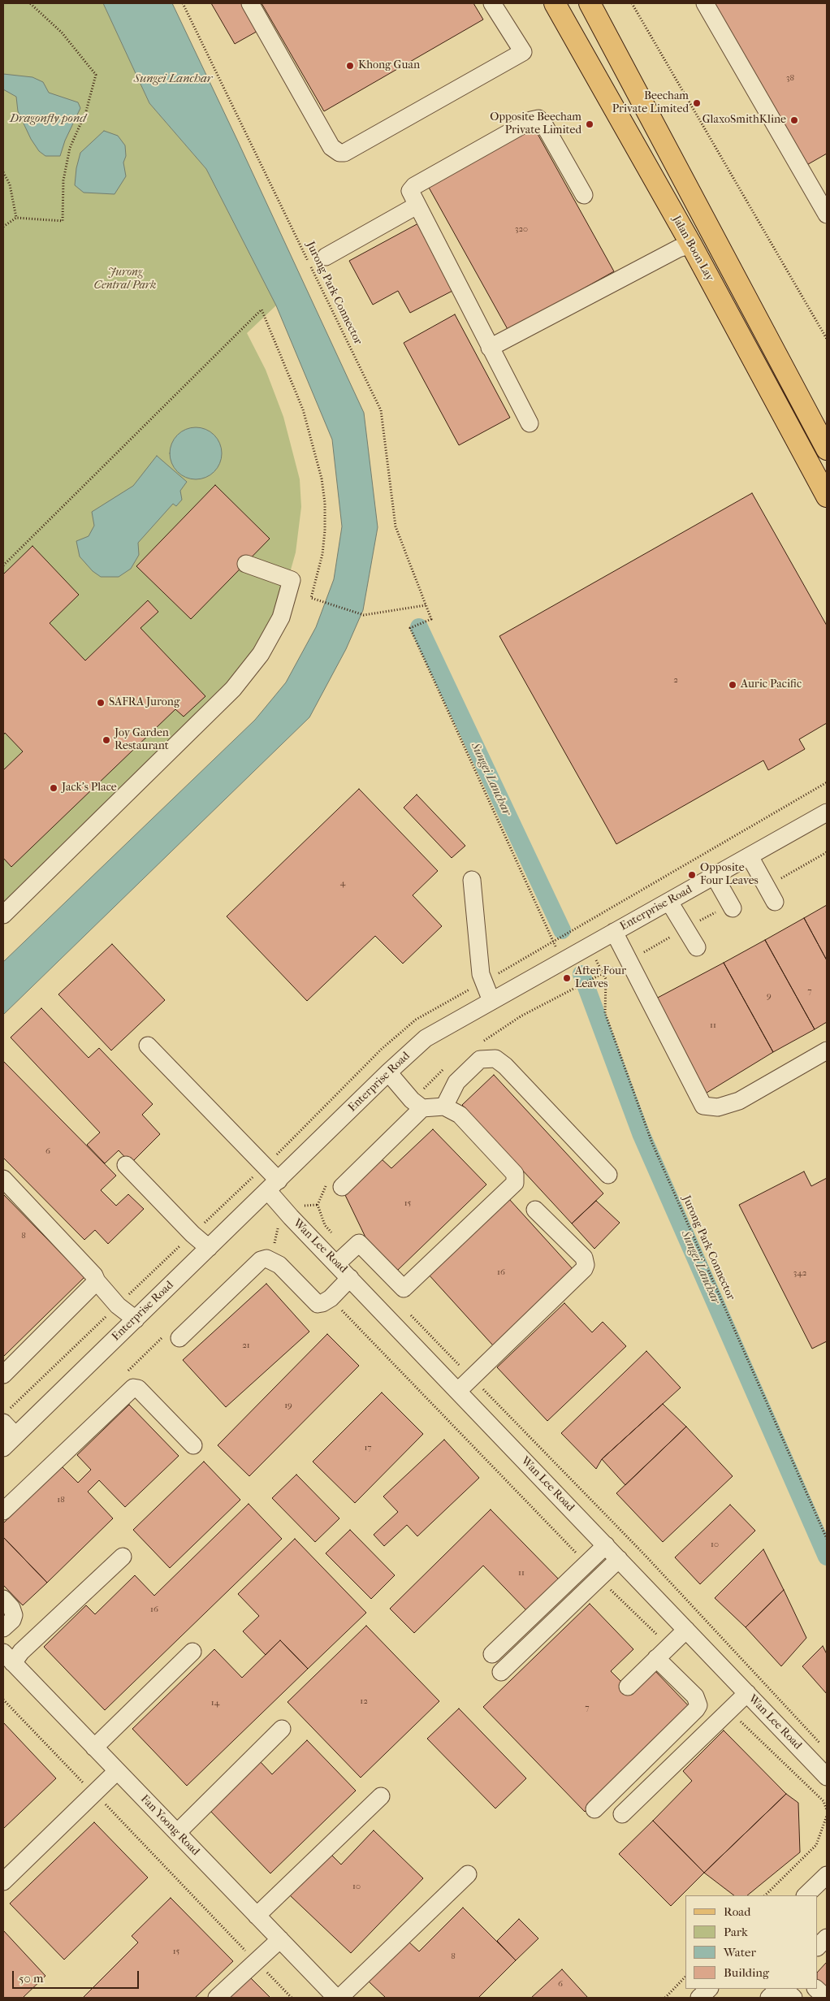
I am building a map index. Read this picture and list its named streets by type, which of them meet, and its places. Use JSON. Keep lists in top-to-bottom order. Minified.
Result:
{"streets":{"main road":["Jalan Boon Lay"],"street":["Enterprise Road","Wan Lee Road","Fan Yoong Road"],"path":["Jurong Park Connector"]},"crossings":[["Enterprise Road","Wan Lee Road"]],"water":["Sungei Lanchar","Dragonfly pond"],"parks":["Jurong Central Park"],"places":["Khong Guan","Beecham Private Limited","GlaxoSmithKline","Opposite Beecham Private Limited","Auric Pacific","SAFRA Jurong","Joy Garden Restaurant","Jack's Place","Opposite Four Leaves","After Four Leaves"],"house_numbers":["38","320","2","4","7","9","11","6","15","8","16","342","21","19","17","18","10","11","16","12","14","7","10","15","8","6"],"legend":["Road","Park","Water","Building"],"scale_bar":"50 m"}
